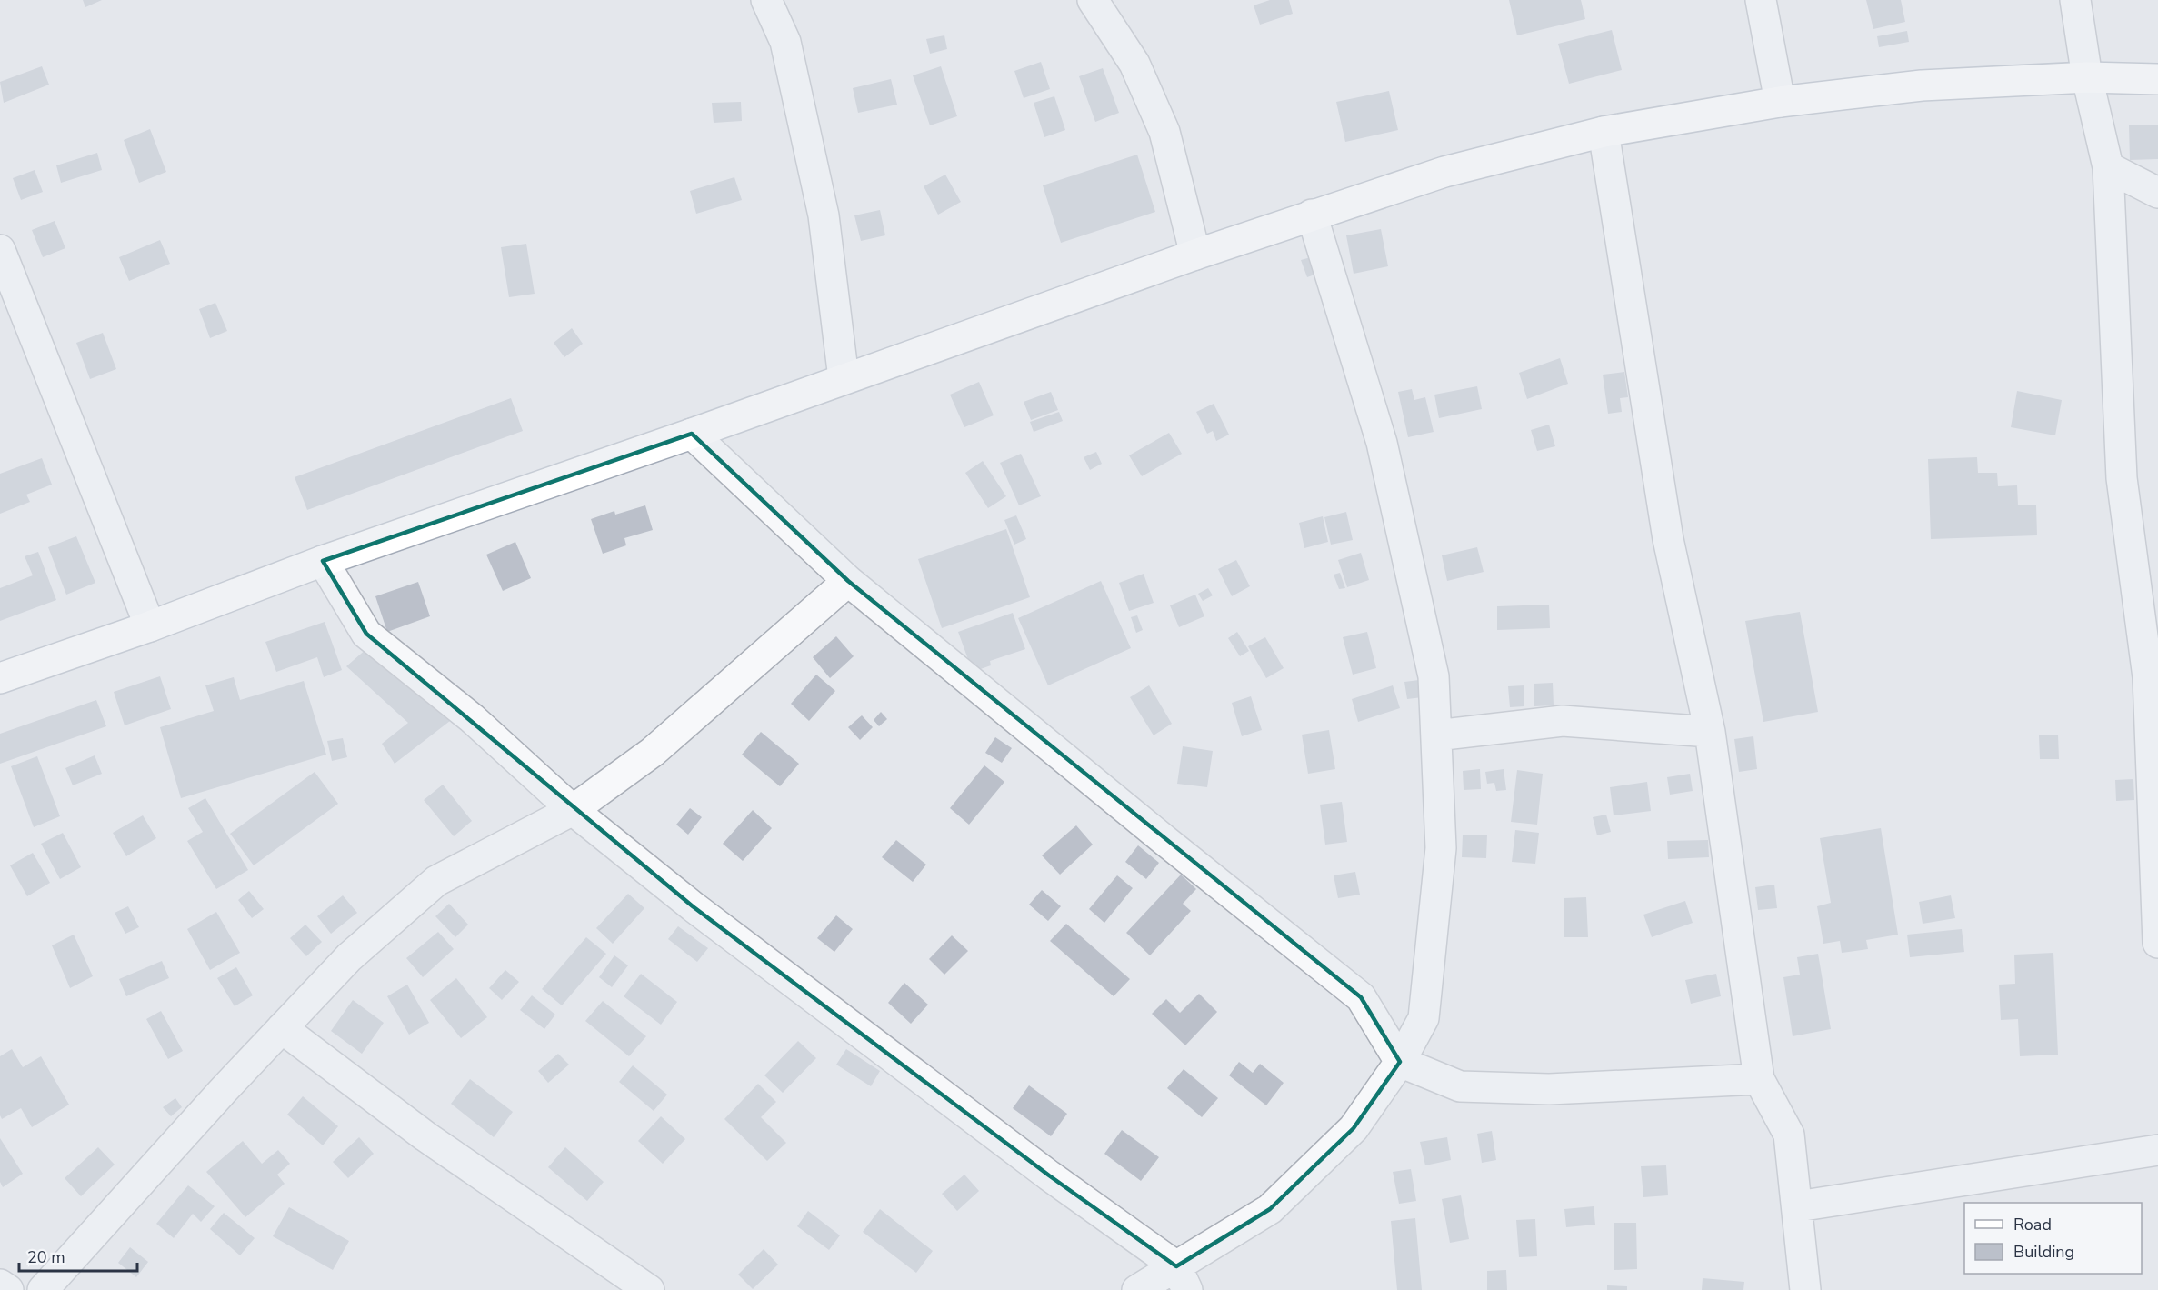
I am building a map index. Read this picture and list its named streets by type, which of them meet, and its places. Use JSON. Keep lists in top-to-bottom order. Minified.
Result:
{"legend":["Road","Building"],"scale_bar":"20 m"}
